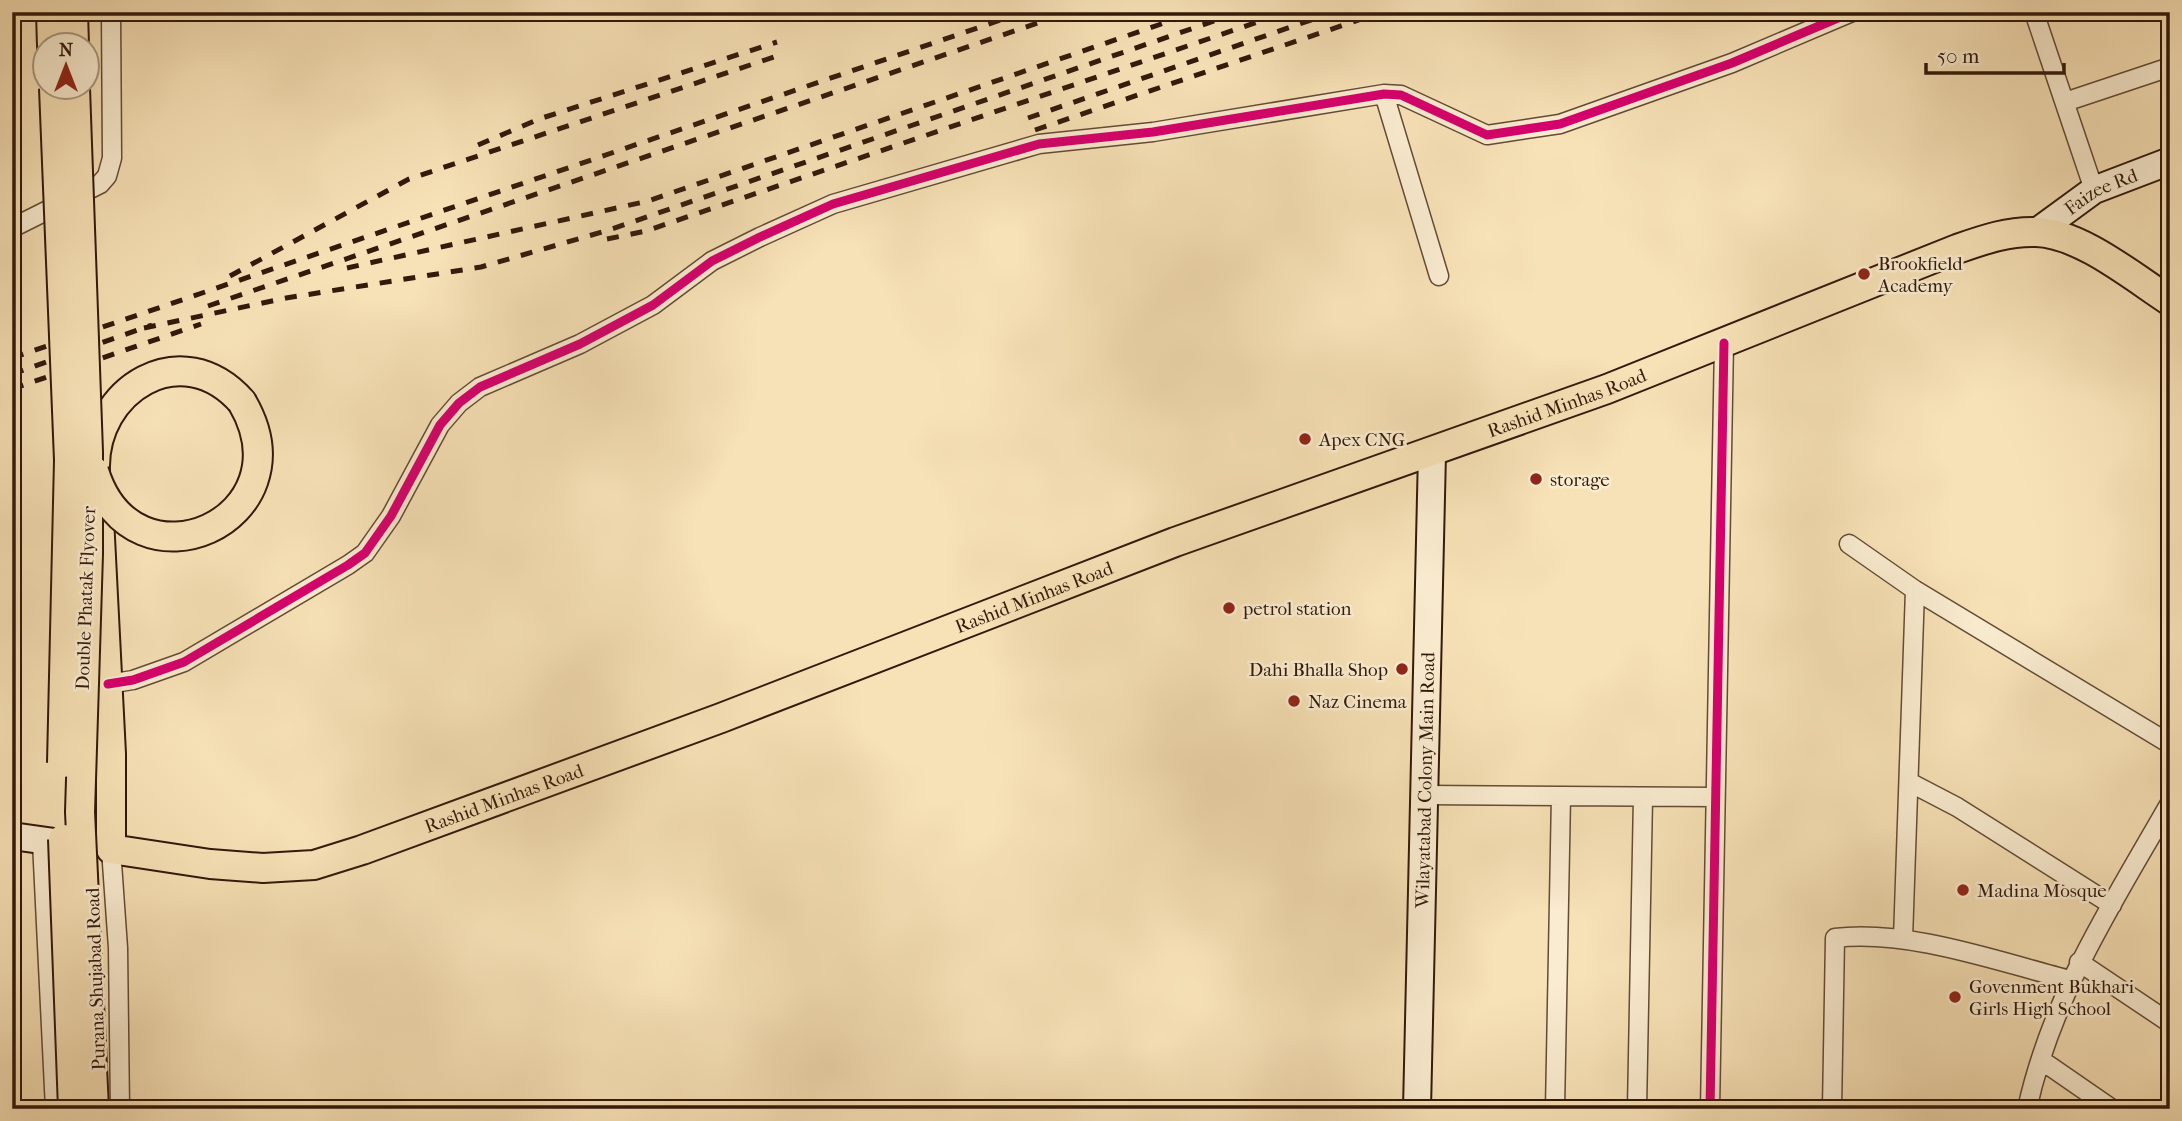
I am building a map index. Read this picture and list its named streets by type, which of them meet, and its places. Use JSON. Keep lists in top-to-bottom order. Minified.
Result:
{"streets":{"main road":["Rashid Minhas Road","Double Phatak Flyover"],"street":["Faizee Rd","Wilayatabad Colony Main Road","Purana Shujabad Road"]},"crossings":[["Faizee Rd","Rashid Minhas Road"],["Rashid Minhas Road","Wilayatabad Colony Main Road"],["Rashid Minhas Road","Purana Shujabad Road"]],"places":["Brookfield Academy","Apex CNG","storage","petrol station","Dahi Bhalla Shop","Naz Cinema","Madina Mosque","Govenment Bukhari Girls High School"],"scale_bar":"50 m","north":"top"}
